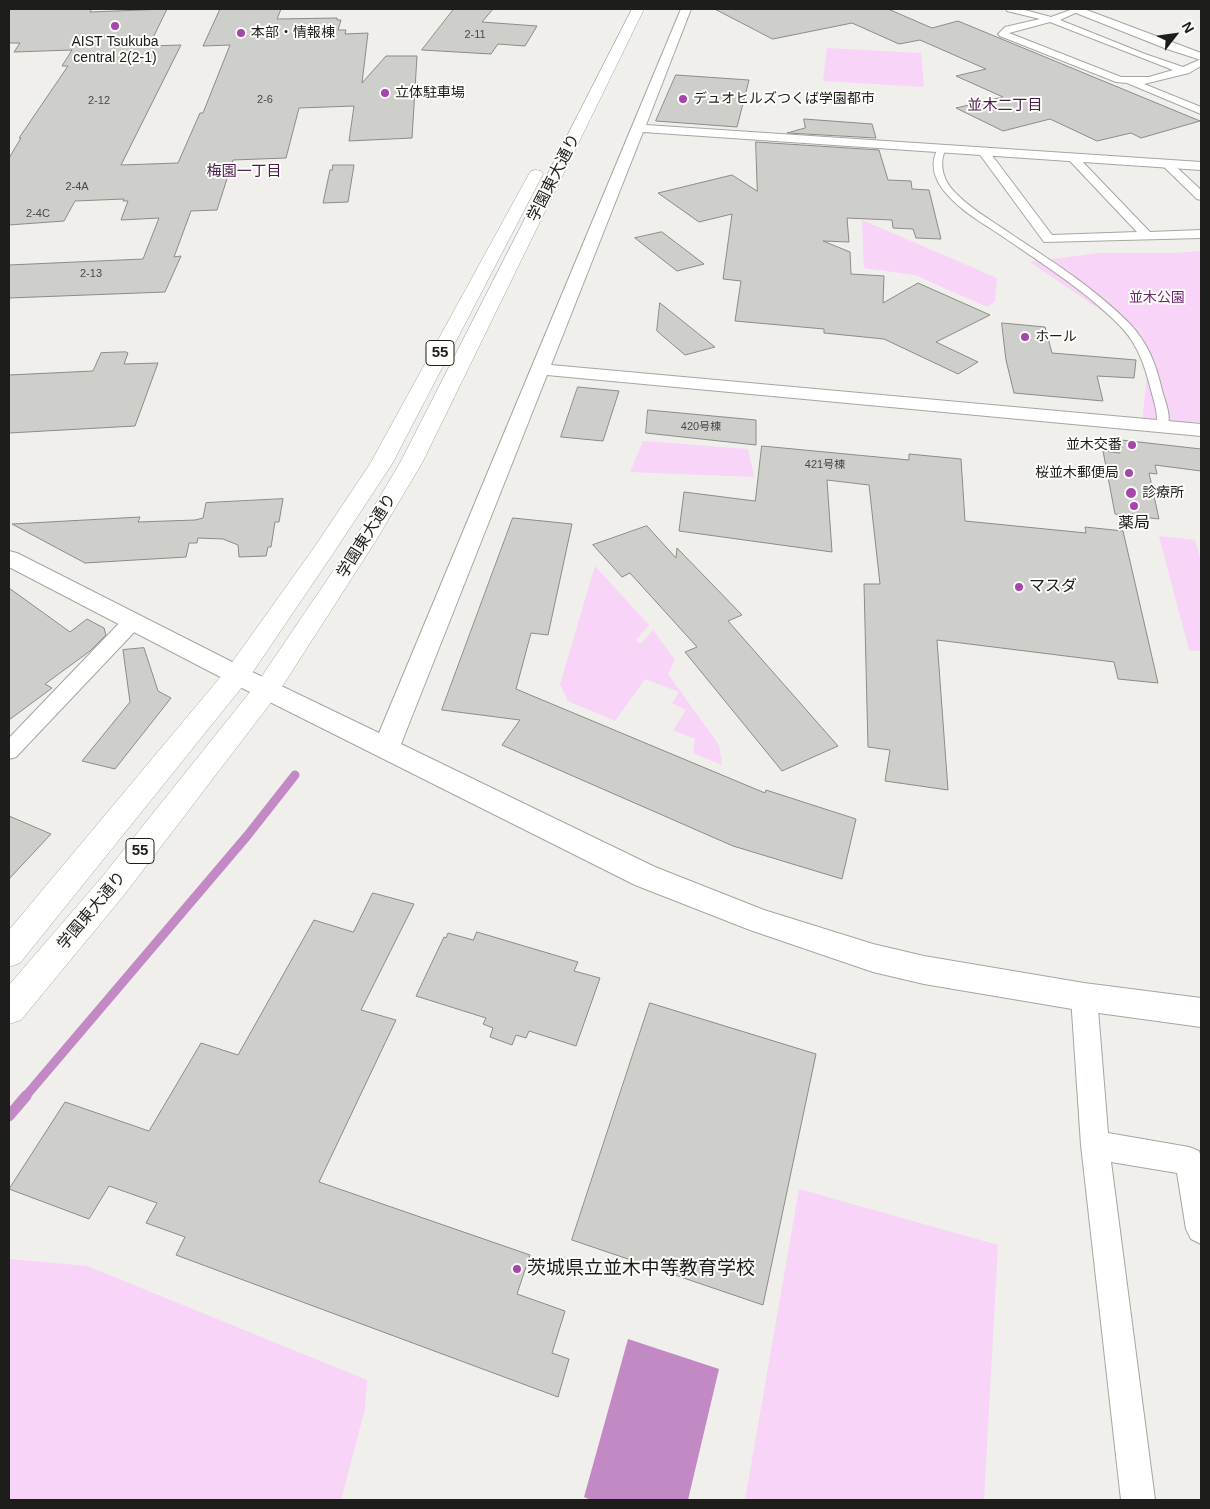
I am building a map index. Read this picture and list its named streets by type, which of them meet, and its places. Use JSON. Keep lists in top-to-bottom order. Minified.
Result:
{"streets":{"main road":["学園東大通り","55"]},"districts":["並木二丁目","梅園一丁目"],"parks":["並木公園"],"places":["AIST Tsukuba central 2(2-1)","本部・情報棟","立体駐車場","デュオヒルズつくば学園都市","ホール","並木交番","桜並木郵便局","診療所","薬局","マスダ","茨城県立並木中等教育学校"],"house_numbers":["2-11","2-6","2-12","2-4A","2-4C","2-13","420号棟","421号棟"],"north":"top right"}
